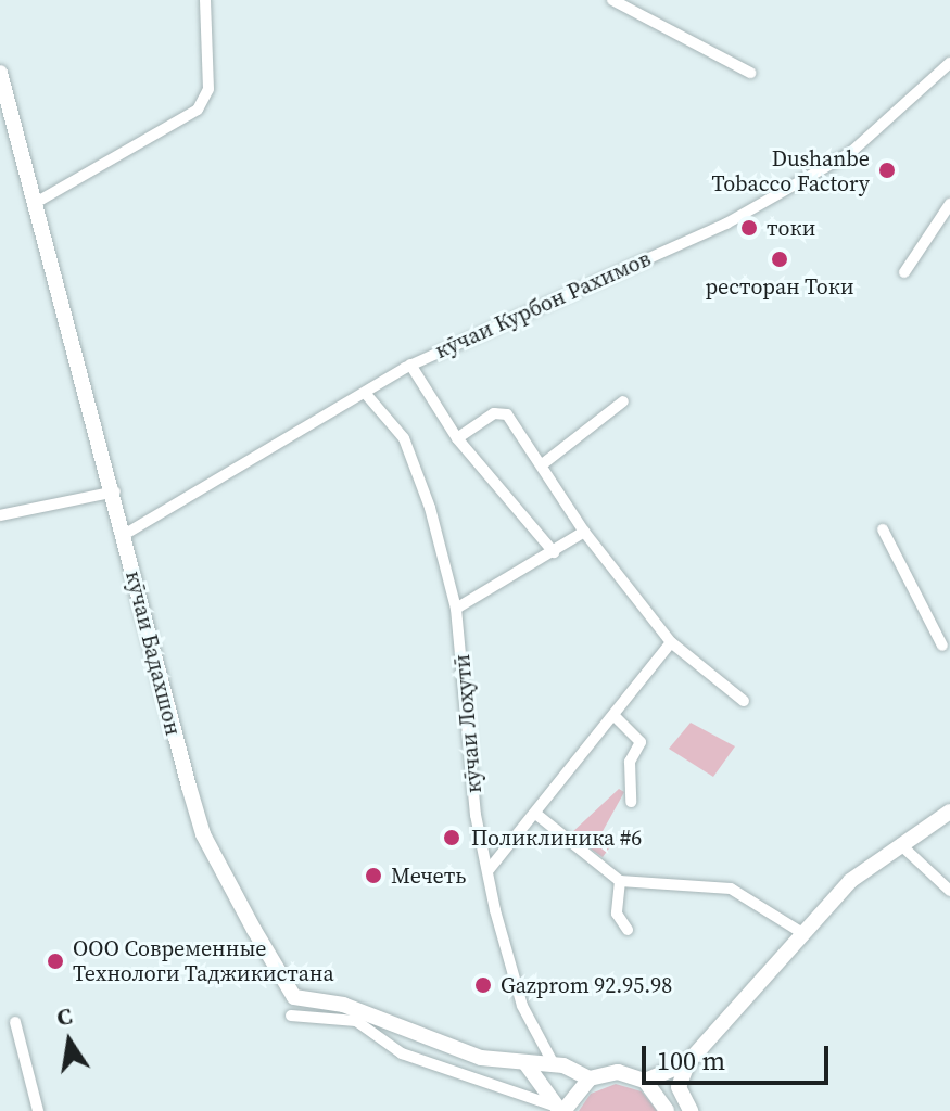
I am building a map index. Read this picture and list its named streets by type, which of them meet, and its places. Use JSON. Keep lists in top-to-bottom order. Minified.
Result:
{"streets":{"main road":["кӯчаи Бадахшон"],"street":["кӯчаи Курбон Рахимов","кӯчаи Лоҳутӣ"]},"crossings":[["кӯчаи Курбон Рахимов","кӯчаи Бадахшон"],["кӯчаи Курбон Рахимов","кӯчаи Лоҳутӣ"],["кӯчаи Бадахшон","кӯчаи Лоҳутӣ"]],"places":["Dushanbe Tobacco Factory","токи","ресторан Токи","Поликлиника #6","Мечеть","ООО Современные Технологи Таджикистана","Gazprom 92.95.98"],"scale_bar":"100 m","north":"top"}
